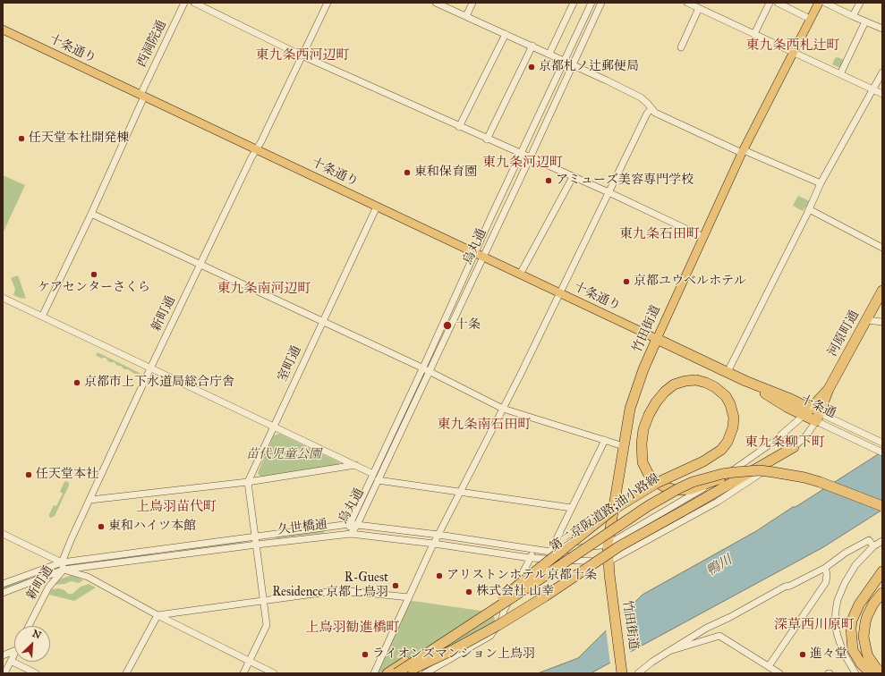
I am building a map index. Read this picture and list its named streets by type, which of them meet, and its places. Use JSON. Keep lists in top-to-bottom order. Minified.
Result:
{"streets":{"highway":["竹田街道","河原町通","十条通","第二京阪道路;油小路線"],"main road":["十条通り"],"street":["西洞院通","烏丸通","新町通","室町通","久世橋通"]},"crossings":[["西洞院通","十条通り"],["十条通り","烏丸通"],["十条通り","新町通"],["十条通り","竹田街道"],["十条通り","室町通"],["十条通り","十条通"],["烏丸通","久世橋通"],["新町通","久世橋通"],["竹田街道","十条通"],["竹田街道","久世橋通"],["河原町通","十条通"]],"districts":["東九条西札辻町","東九条西河辺町","東九条河辺町","東九条石田町","東九条南河辺町","東九条南石田町","東九条柳下町","上鳥羽苗代町","深草西川原町","上鳥羽勧進橋町"],"water":["鴨川"],"parks":["苗代児童公園"],"places":["京都札ノ辻郵便局","任天堂本社開発棟","東和保育園","アミューズ美容専門学校","ケアセンターさくら","京都ユウベルホテル","十条","京都市上下水道局総合庁舎","任天堂本社","東和ハイツ本館","アリストンホテル京都十条","R-Guest Residence 京都上鳥羽","株式会社 山幸","ライオンズマンション上鳥羽","進々堂"],"north":"top right"}
